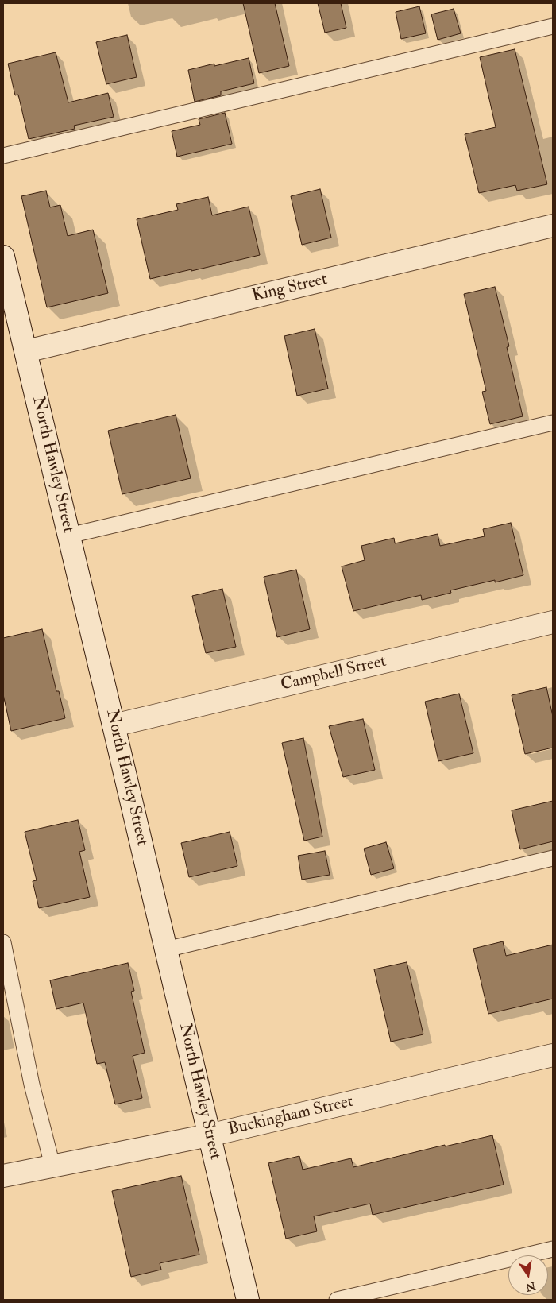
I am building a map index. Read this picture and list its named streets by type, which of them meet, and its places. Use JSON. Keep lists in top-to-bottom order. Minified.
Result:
{"streets":{"street":["King Street","North Hawley Street","Campbell Street","Buckingham Street"]},"crossings":[["King Street","North Hawley Street"],["North Hawley Street","Campbell Street"],["North Hawley Street","Buckingham Street"]],"north":"bottom"}
